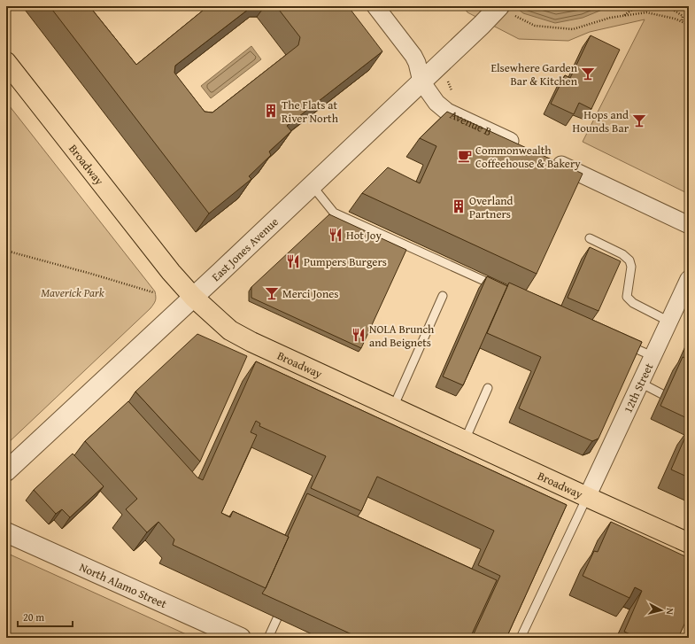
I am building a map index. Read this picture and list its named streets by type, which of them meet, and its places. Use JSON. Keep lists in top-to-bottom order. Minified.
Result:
{"streets":{"main road":["Broadway"],"street":["Avenue B","East Jones Avenue","12th Street","North Alamo Street"]},"crossings":[["Avenue B","East Jones Avenue"],["Broadway","East Jones Avenue"],["Broadway","12th Street"]],"parks":["Maverick Park"],"places":{"bar":["Elsewhere Garden Bar & Kitchen","Hops and Hounds Bar","Merci Jones"],"building":["The Flats at River North","Overland Partners"],"cafe":["Commonwealth Coffeehouse & Bakery"],"restaurant":["Hot Joy","Pumpers Burgers","NOLA Brunch and Beignets"]},"scale_bar":"20 m","north":"right"}
